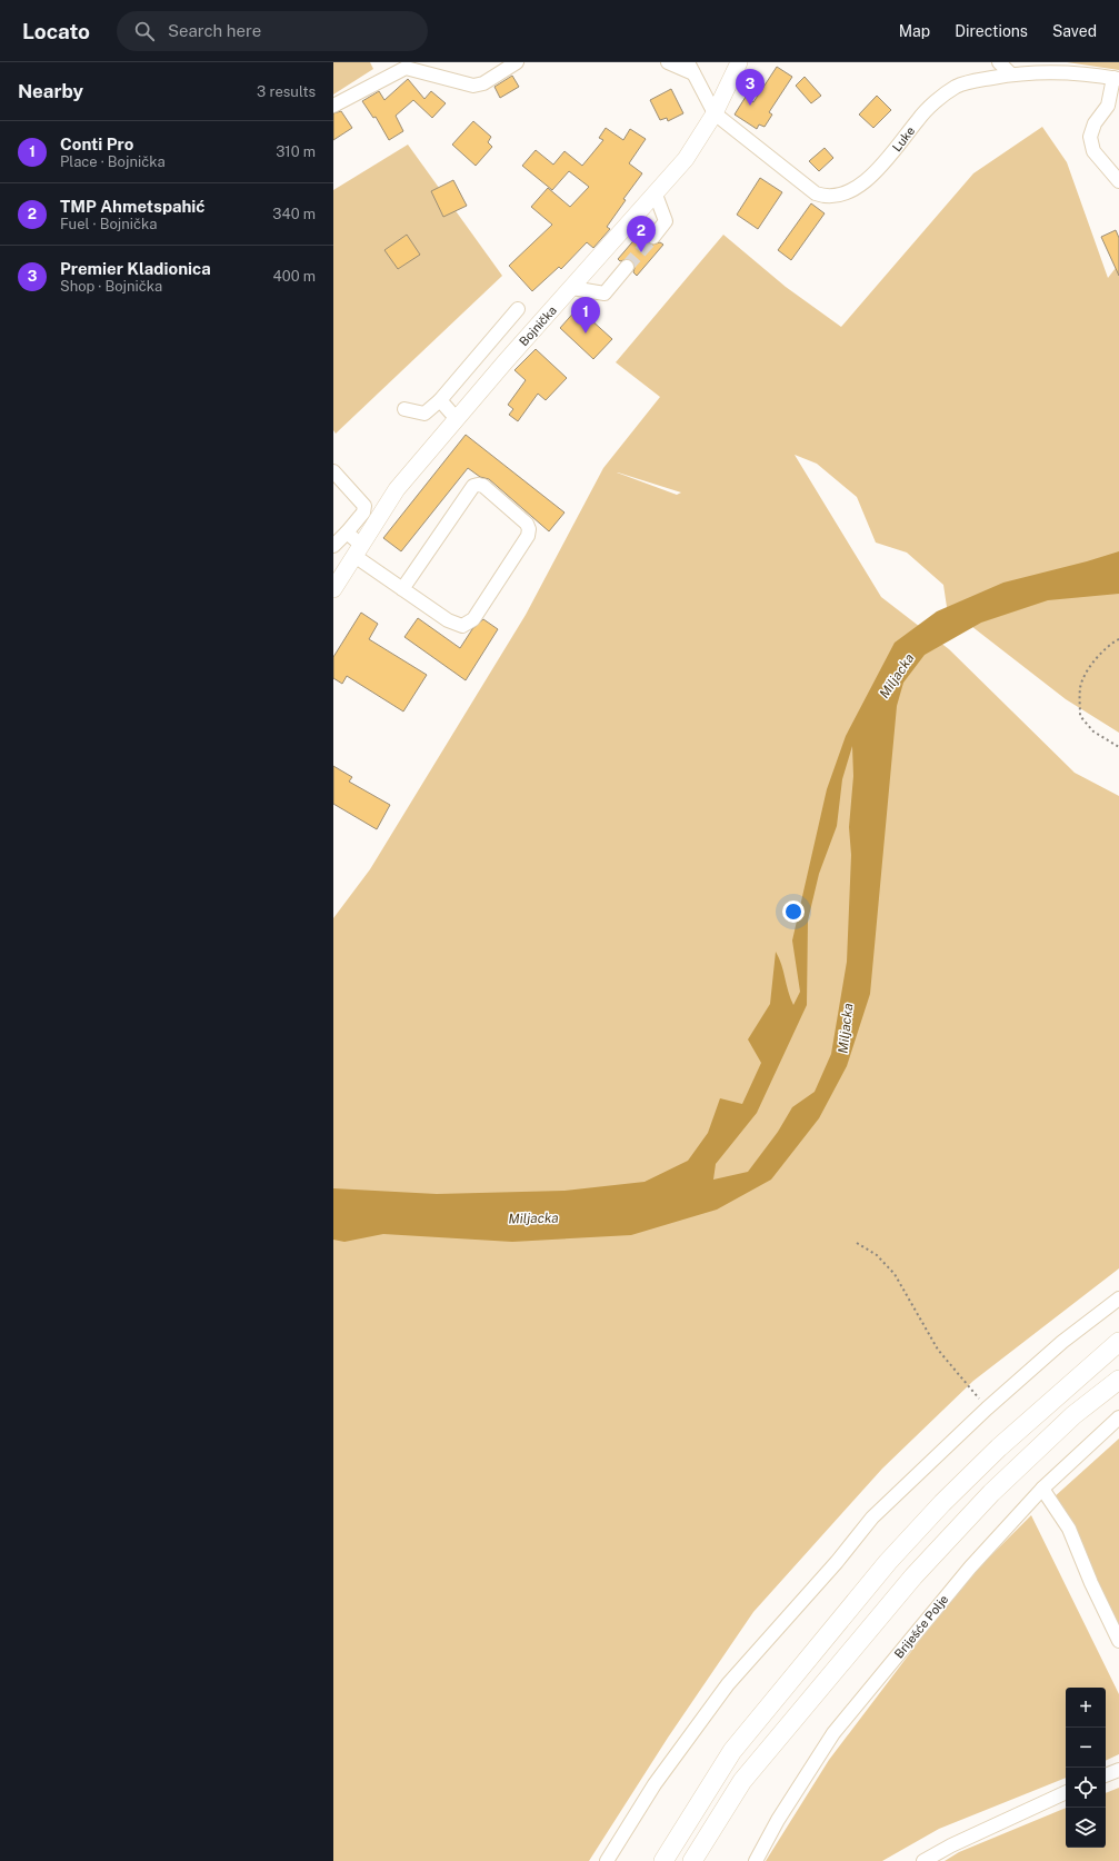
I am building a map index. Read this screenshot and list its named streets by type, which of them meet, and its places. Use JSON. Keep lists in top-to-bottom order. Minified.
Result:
{"streets":{"main road":["Bojnička"],"street":["Luke","Briješće Polje"]},"crossings":[["Luke","Bojnička"]],"water":["Miljacka"],"page":{"header":"Locato","search":"Search here","nav":["Map","Directions","Saved"],"heading":["Nearby","3 results"],"pins":["3","2","1"],"list":[{"mark":"1","name":"Conti Pro","note":"Place · Bojnička","value":"310 m"},{"mark":"2","name":"TMP Ahmetspahić","note":"Fuel · Bojnička","value":"340 m"},{"mark":"3","name":"Premier Kladionica","note":"Shop · Bojnička","value":"400 m"}],"map_buttons":["+","−"]}}
